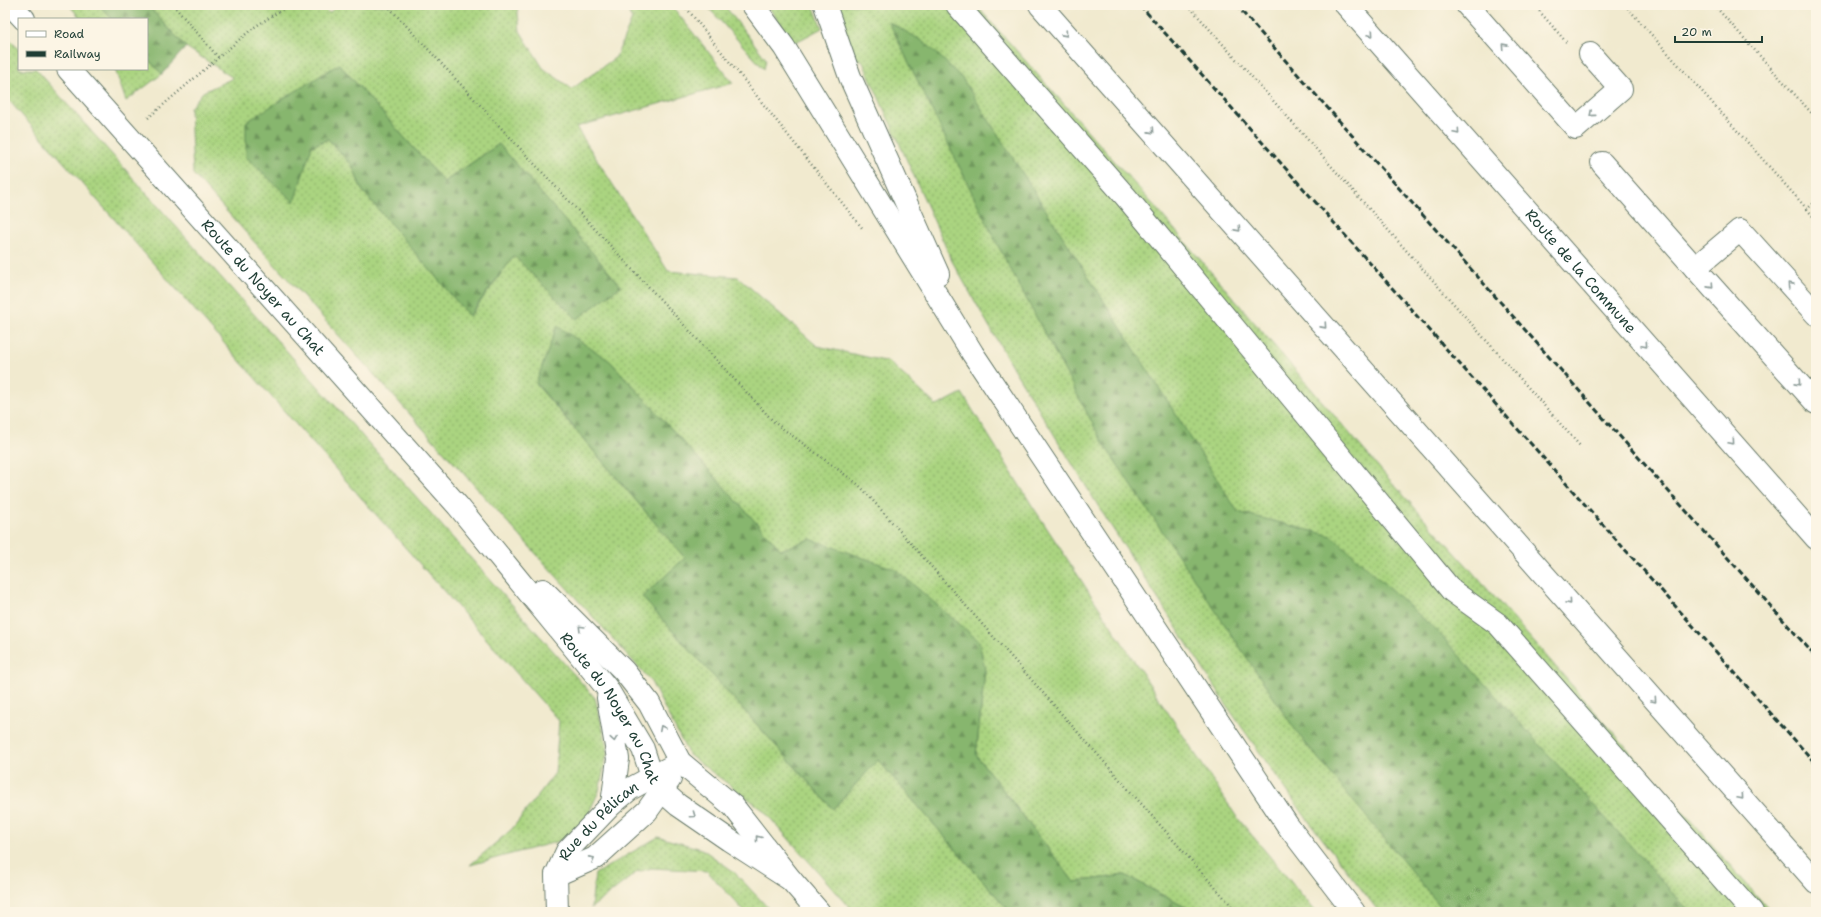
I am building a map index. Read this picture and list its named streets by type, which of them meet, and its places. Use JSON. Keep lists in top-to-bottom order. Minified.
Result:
{"streets":{"street":["Route de la Commune","Route du Noyer au Chat","Rue du Pélican"]},"crossings":[["Route du Noyer au Chat","Rue du Pélican"]],"legend":["Road","Railway"],"scale_bar":"20 m"}
